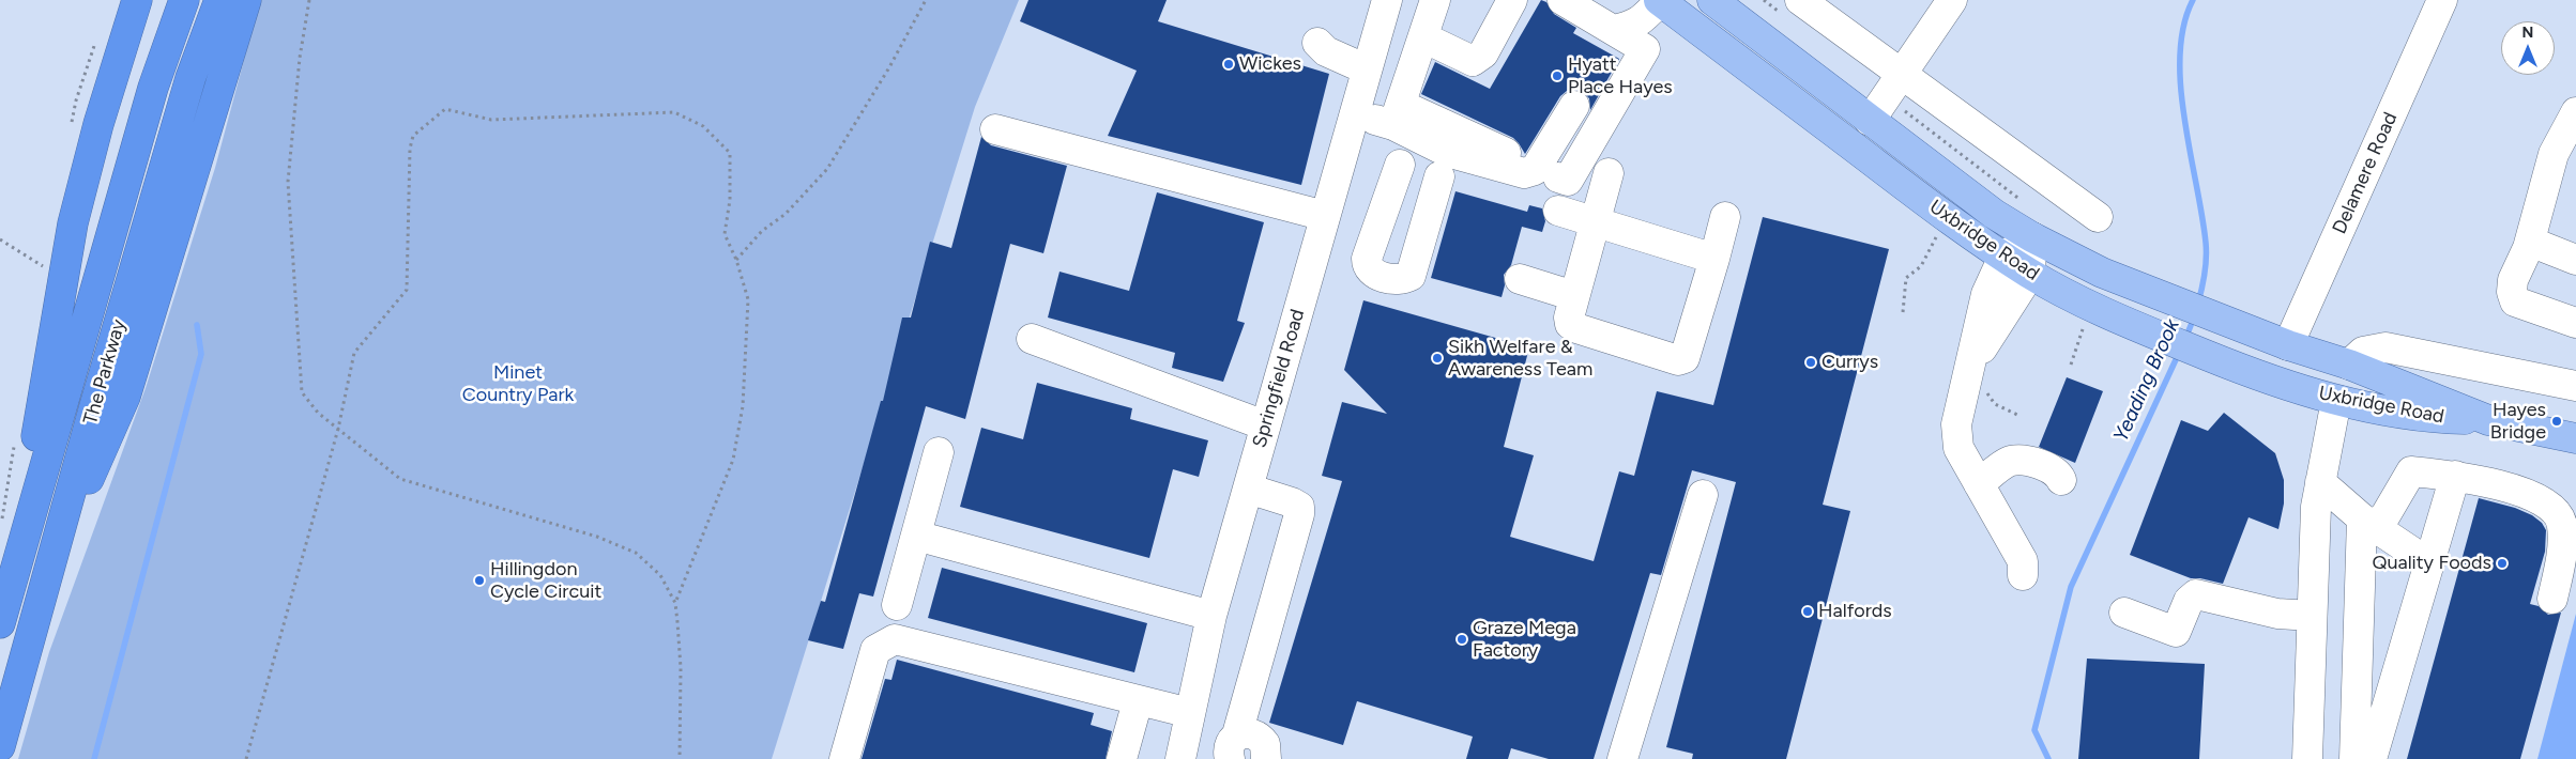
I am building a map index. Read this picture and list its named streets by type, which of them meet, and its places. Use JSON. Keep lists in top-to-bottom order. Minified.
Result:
{"streets":{"highway":["The Parkway"],"main road":["Uxbridge Road"],"street":["Delamere Road","Springfield Road"]},"crossings":[["Delamere Road","Uxbridge Road"]],"water":["Yeading Brook"],"parks":["Minet Country Park"],"places":["Wickes","Hyatt Place Hayes","Sikh Welfare & Awareness Team","Currys","Hayes Bridge","Quality Foods","Hillingdon Cycle Circuit","Halfords","Graze Mega Factory"],"north":"top"}
